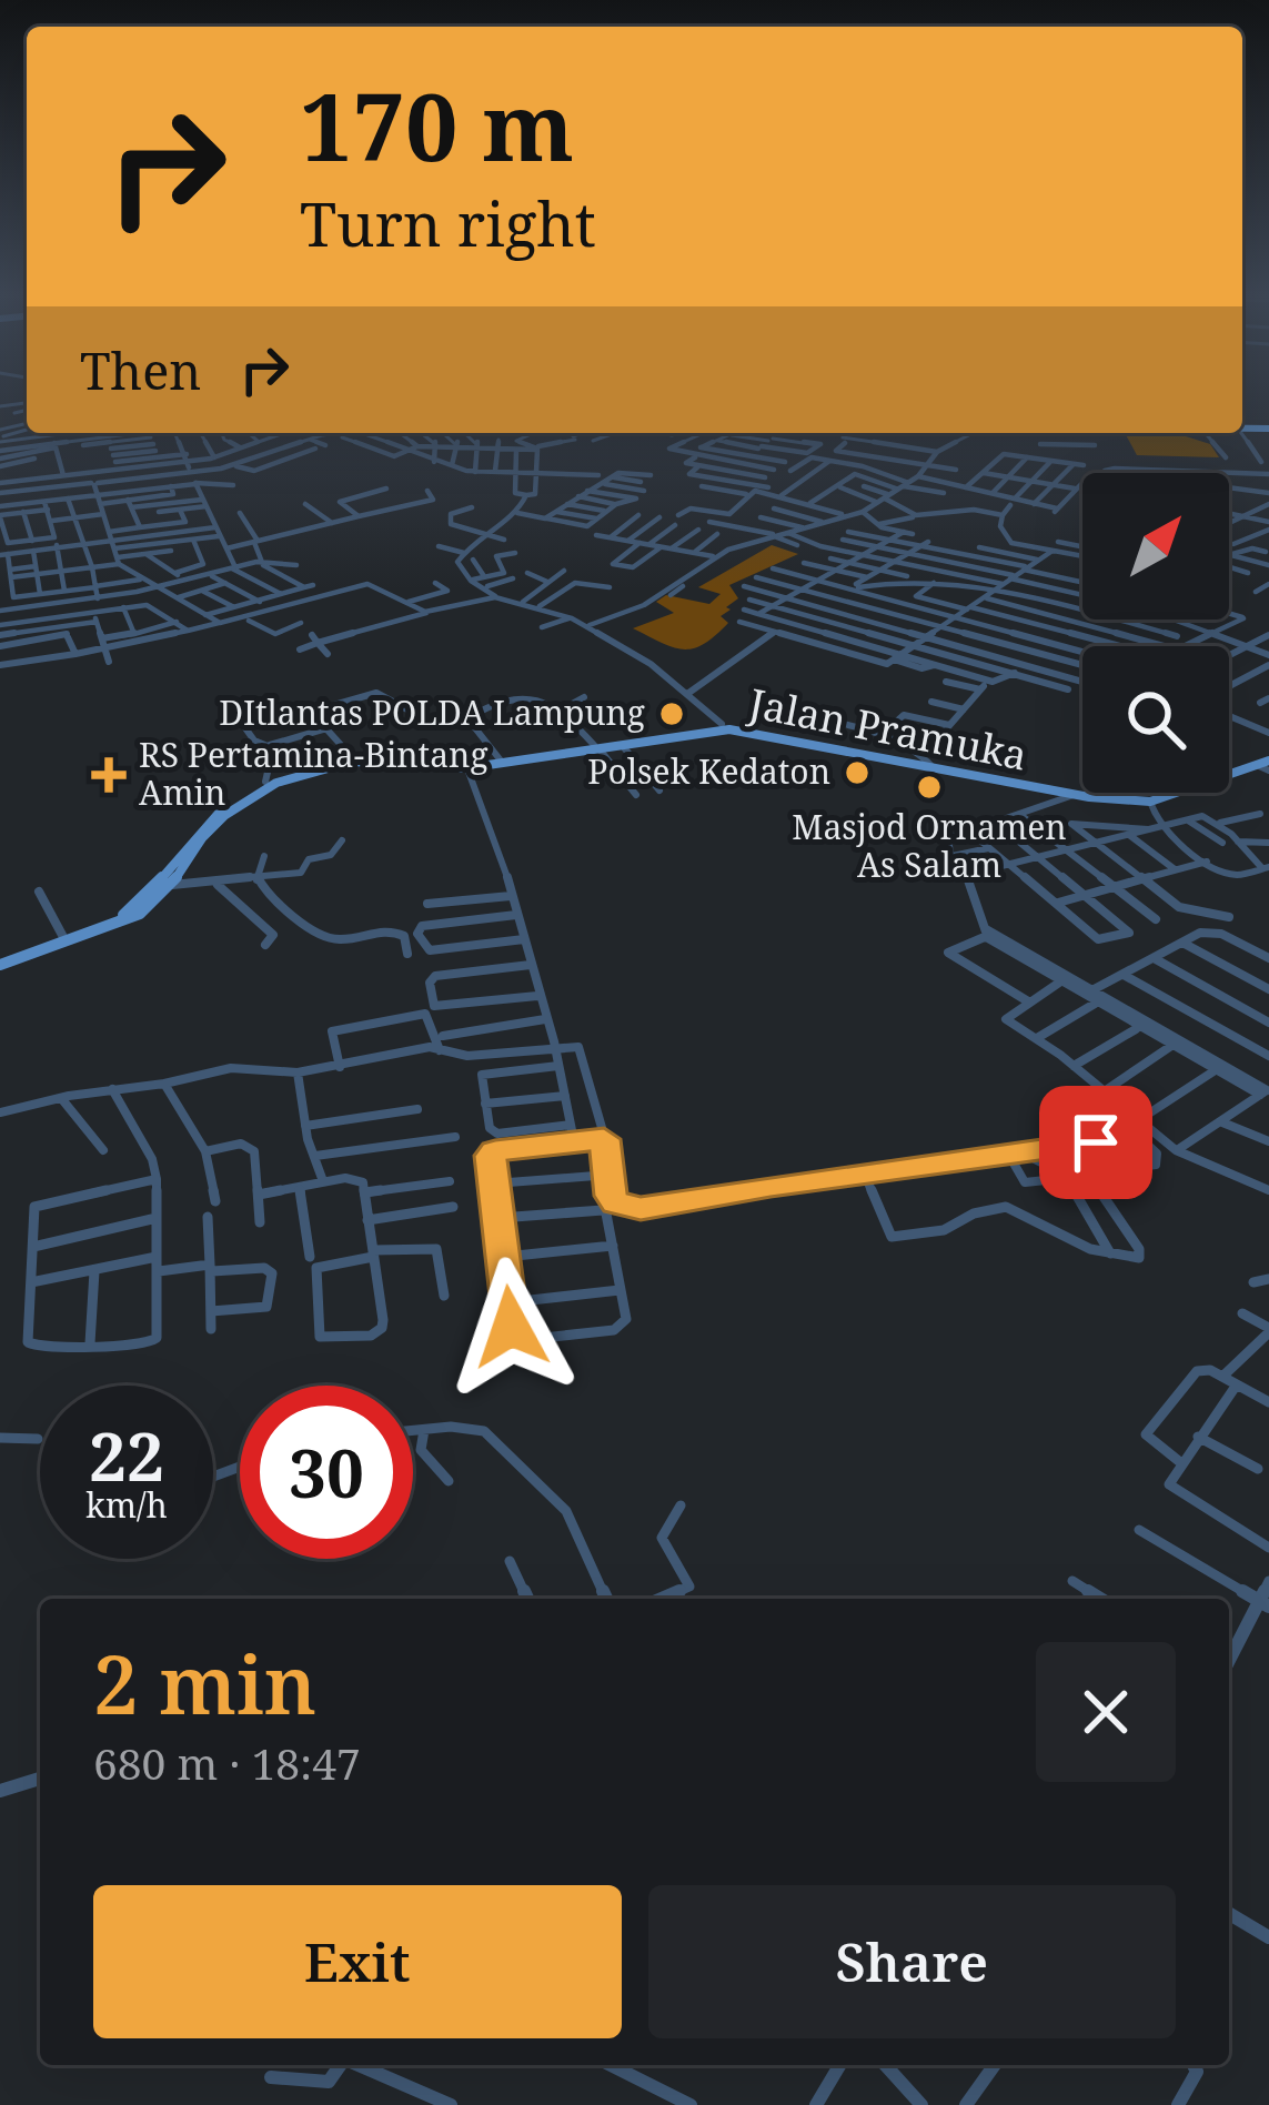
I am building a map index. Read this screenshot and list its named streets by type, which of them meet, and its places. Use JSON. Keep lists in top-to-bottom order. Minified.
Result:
{"streets":{"main road":["Jalan Pramuka"]},"places":{"other":["DItlantas POLDA Lampung","Polsek Kedaton","Masjod Ornamen As Salam"],"health":["RS Pertamina-Bintang Amin"]},"north":"top right","page":{"turn":["170 m","Turn right"],"then":"Then","speed":"22 km/h","limit":"30","heading":["2 min","680 m · 18:47"],"buttons":["Exit","Share"]}}
